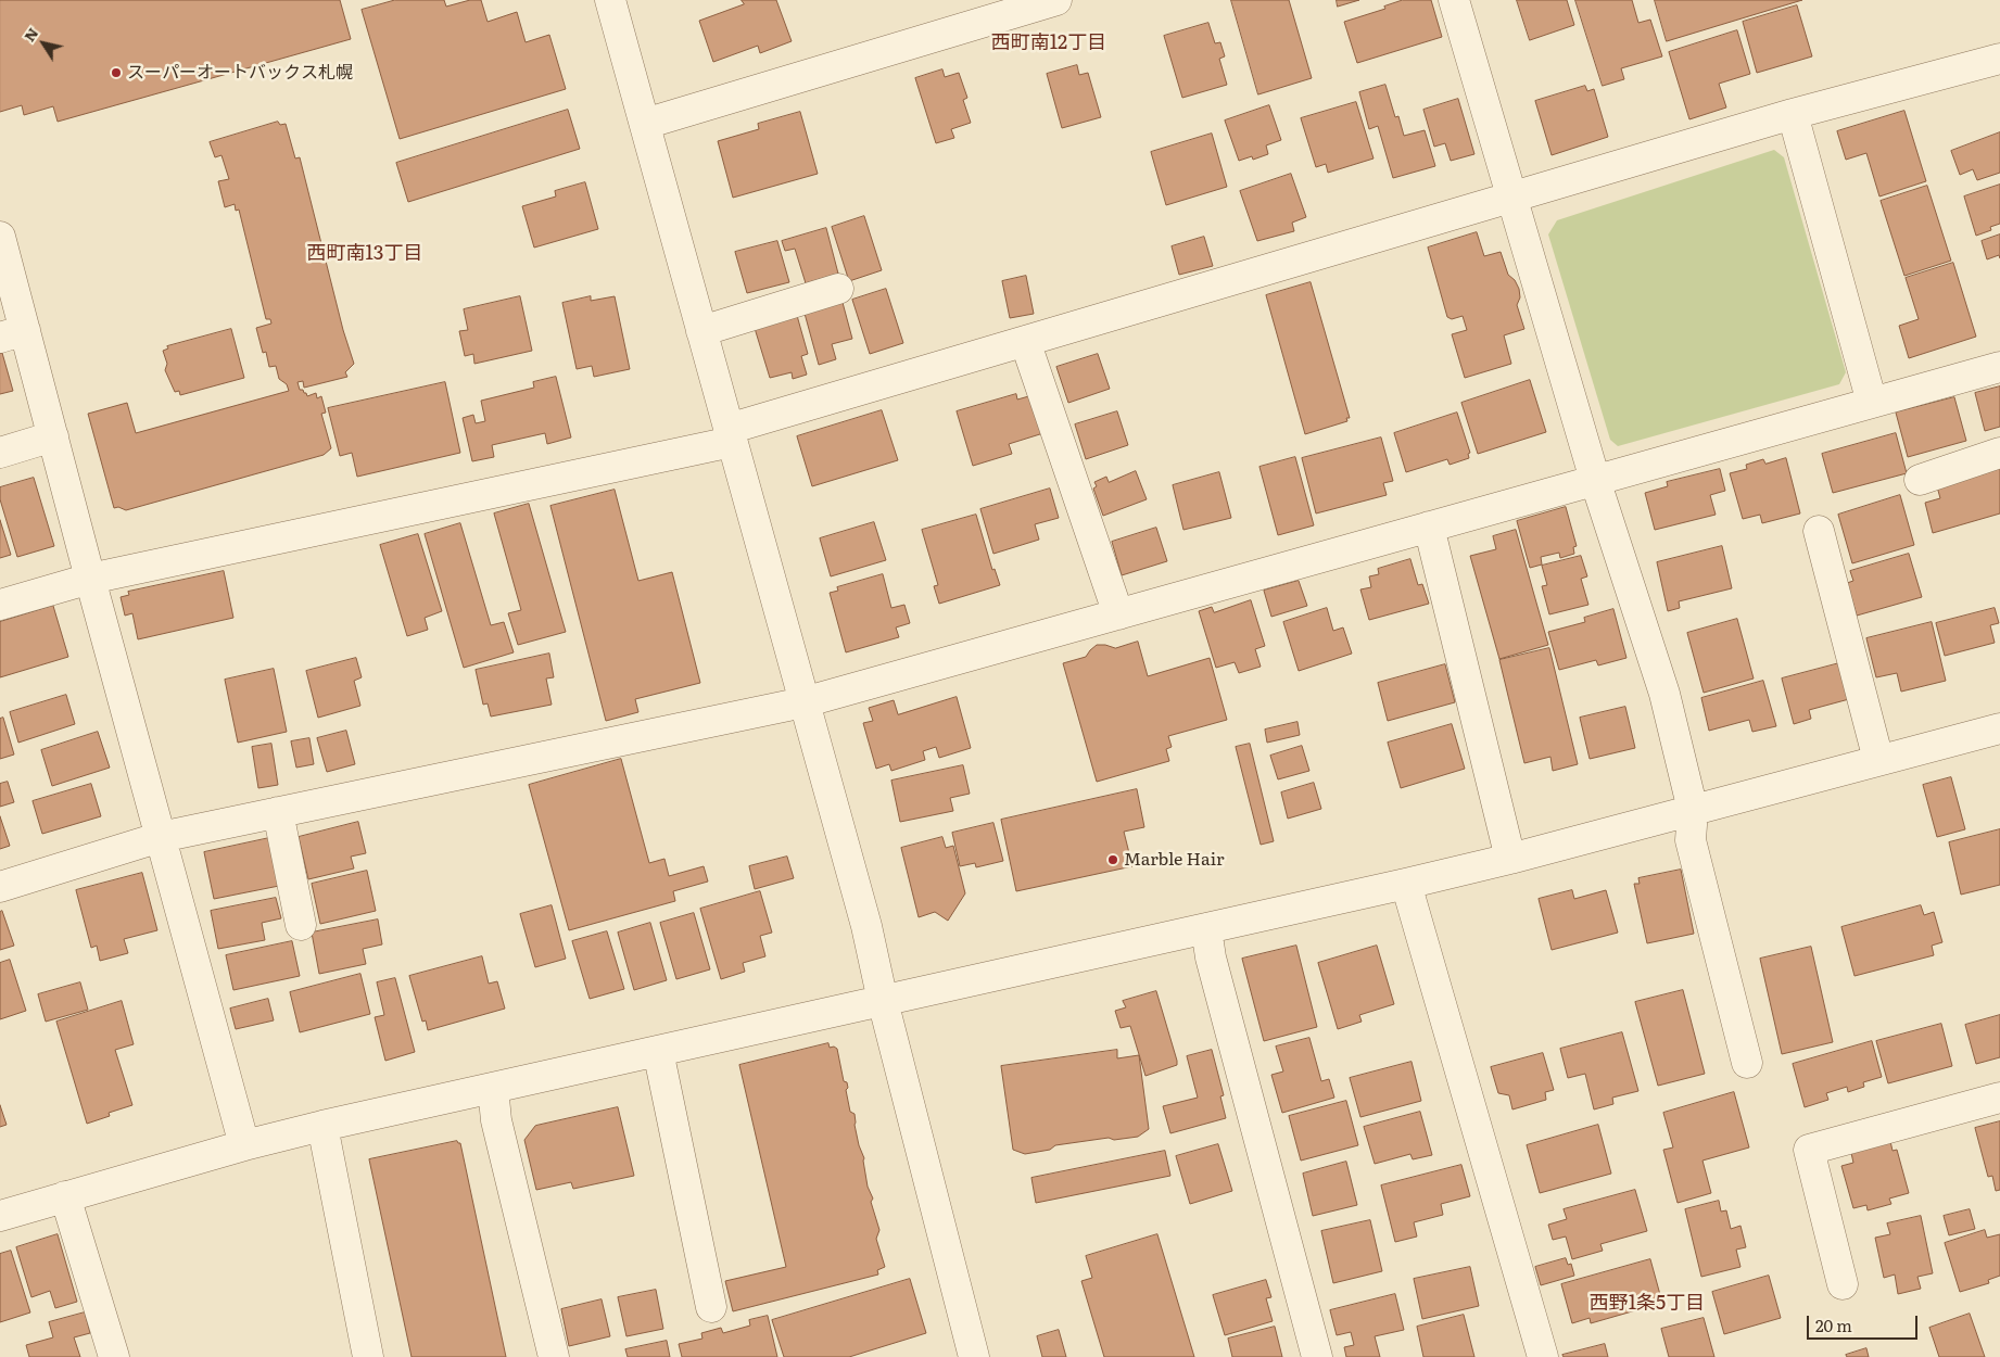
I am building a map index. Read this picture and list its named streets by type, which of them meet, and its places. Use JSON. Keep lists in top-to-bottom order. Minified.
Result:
{"districts":["西町南12丁目","西町南13丁目","西野1条5丁目"],"places":["スーパーオートバックス札幌","Marble Hair"],"scale_bar":"20 m","north":"top left"}
